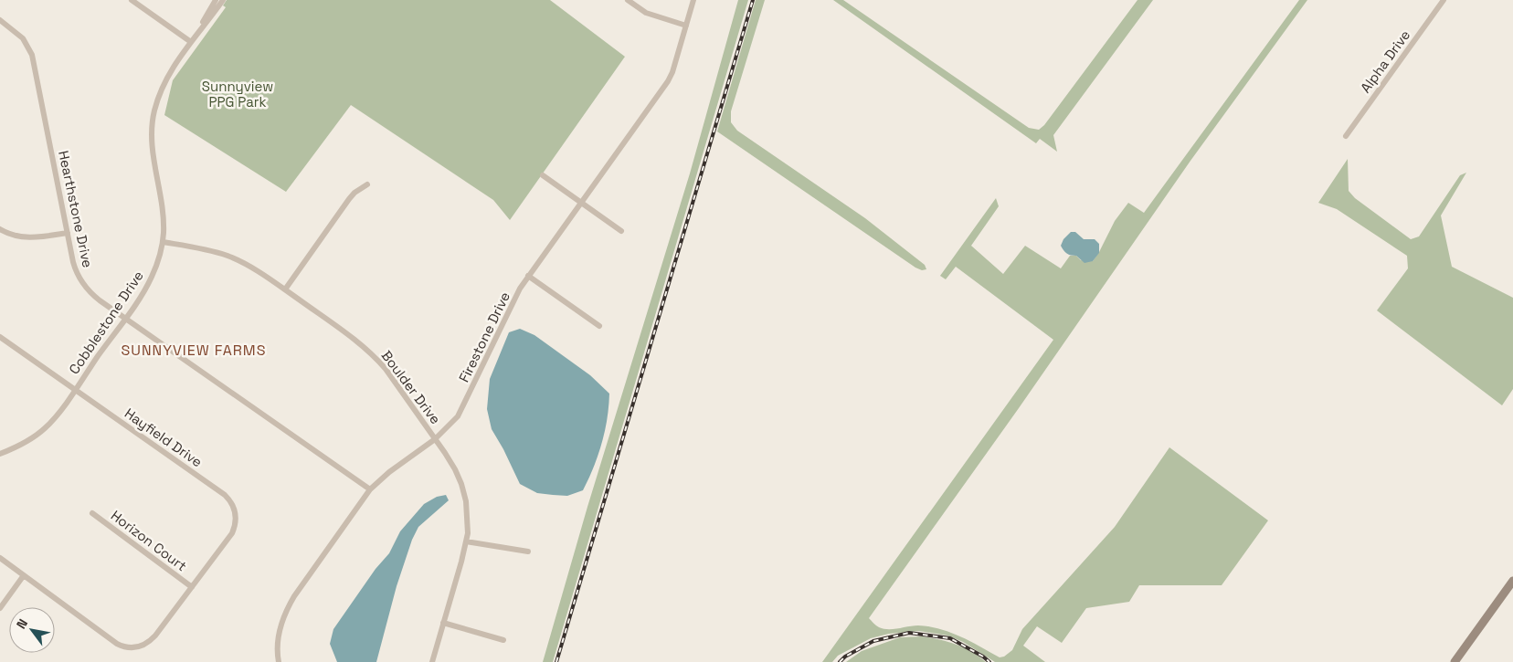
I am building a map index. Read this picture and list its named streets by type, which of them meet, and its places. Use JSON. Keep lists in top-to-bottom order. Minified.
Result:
{"streets":{"street":["Alpha Drive","Hearthstone Drive","Cobblestone Drive","Firestone Drive","Boulder Drive","Hayfield Drive","Horizon Court"]},"crossings":[["Hearthstone Drive","Cobblestone Drive"],["Hearthstone Drive","Firestone Drive"],["Cobblestone Drive","Boulder Drive"],["Cobblestone Drive","Hayfield Drive"],["Firestone Drive","Boulder Drive"],["Hayfield Drive","Horizon Court"]],"districts":["SUNNYVIEW FARMS"],"parks":["Sunnyview PPG Park"],"north":"top left"}
